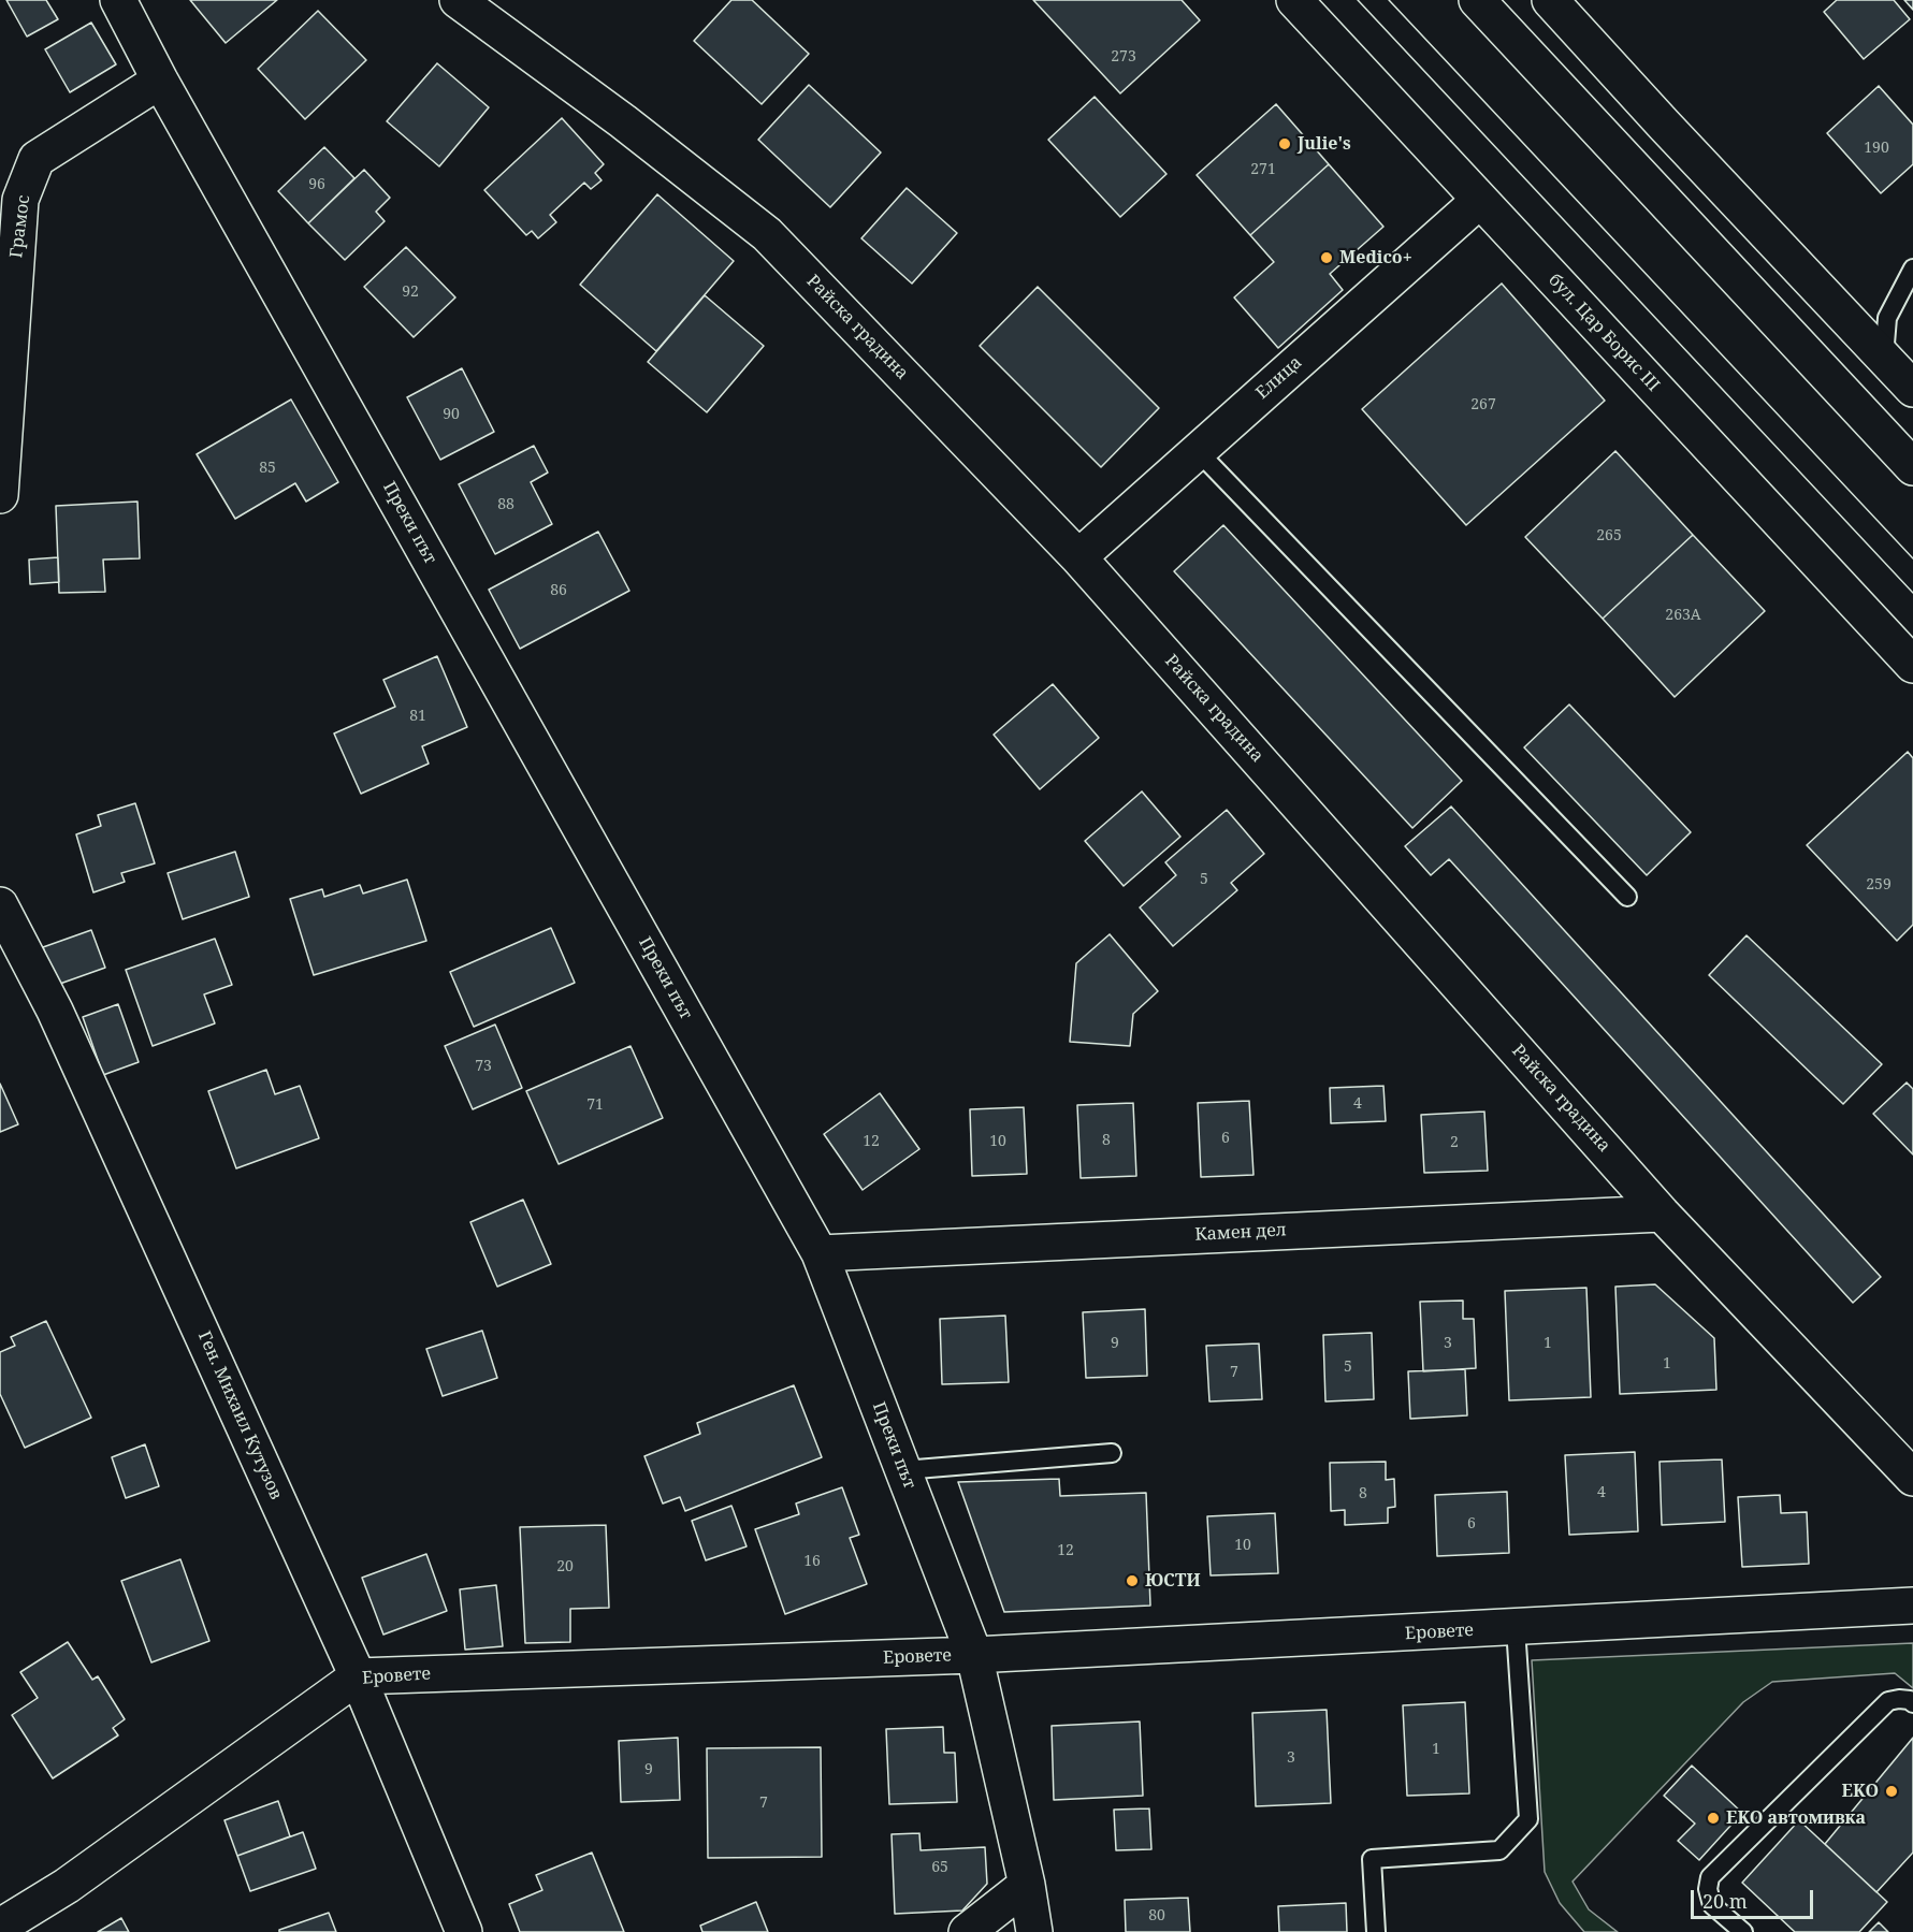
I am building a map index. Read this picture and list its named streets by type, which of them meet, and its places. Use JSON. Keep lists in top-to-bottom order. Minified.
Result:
{"streets":{"street":["Грамос","Райска градина","бул. Цар Борис III","Елица","Преки път","Камен дел","Ген. Михаил Кутузов","Еровете"]},"crossings":[["Грамос","Преки път"],["Райска градина","Елица"],["Райска градина","Камен дел"],["бул. Цар Борис III","Елица"],["Преки път","Камен дел"],["Преки път","Еровете"],["Ген. Михаил Кутузов","Еровете"]],"places":["Julie's","Medico+","ЮСТИ","EKO","EKO автомивка"],"house_numbers":["273","190","271","96","92","267","90","85","88","265","86","263А","81","5","259","73","4","71","6","8","12","10","2","9","3","1","1","5","7","4","8","6","10","12","16","20","1","3","9","7","65","80"],"scale_bar":"20 m"}
